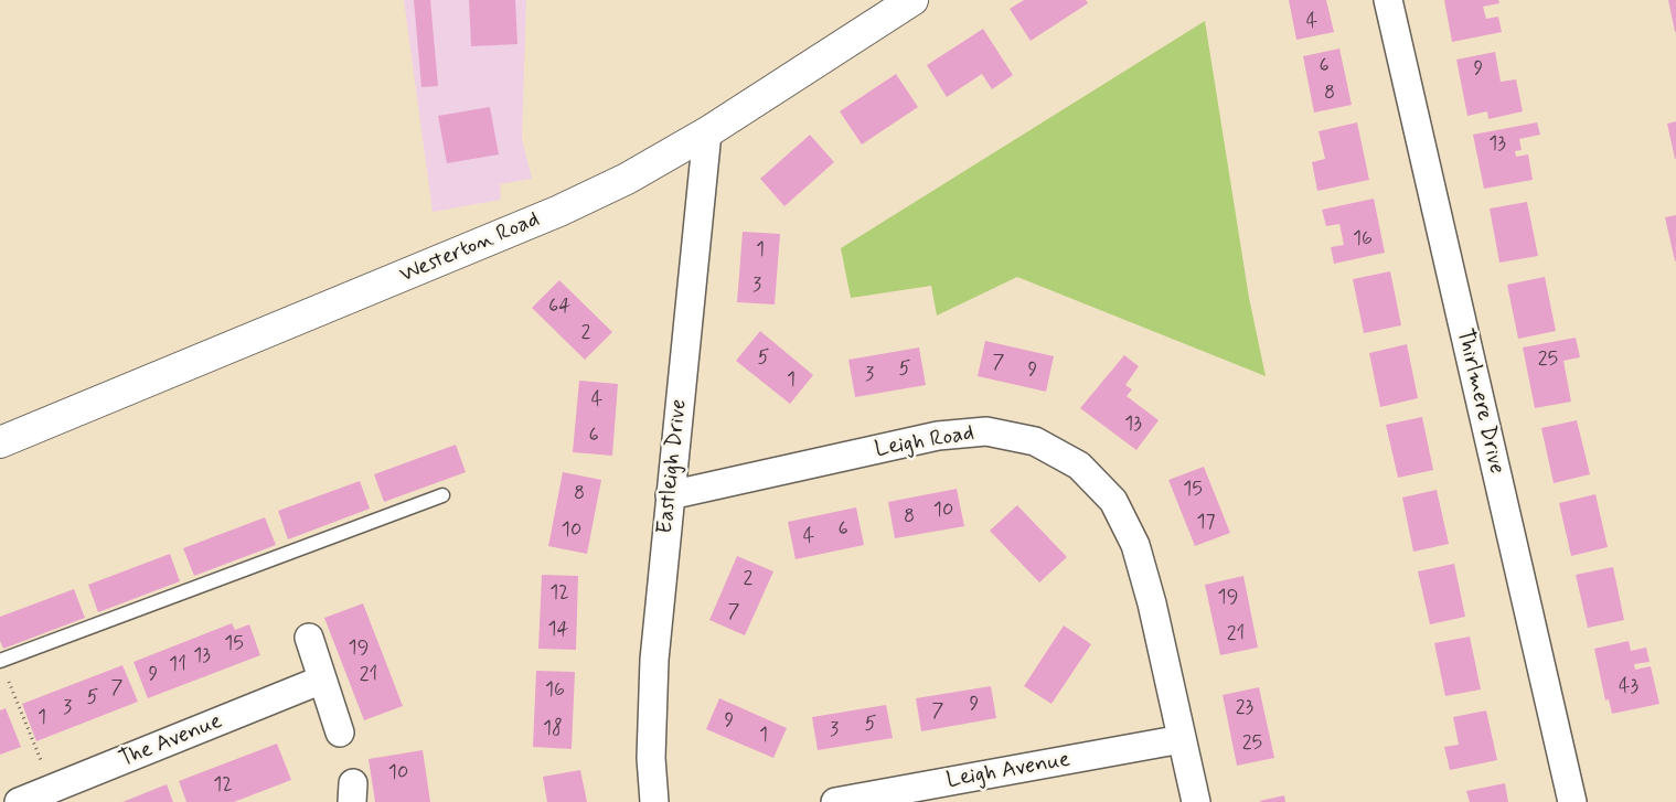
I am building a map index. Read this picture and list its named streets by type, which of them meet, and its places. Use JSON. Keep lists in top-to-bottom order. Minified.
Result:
{"streets":{"street":["Westerton Road","Thirlmere Drive","Leigh Road","Eastleigh Drive","The Avenue","Leigh Avenue"]},"crossings":[["Westerton Road","Eastleigh Drive"],["Leigh Road","Eastleigh Drive"],["Leigh Road","Leigh Avenue"]],"house_numbers":["4","6","9","8","13","16","1","3","64","2","5","25","7","5","9","3","1","4","13","6","15","8","10","8","17","6","10","4","2","12","19","7","14","21","15","19","13","11","9","21","43","7","16","5","9","3","23","7","1","9","5","18","3","1","25","10","12"]}
